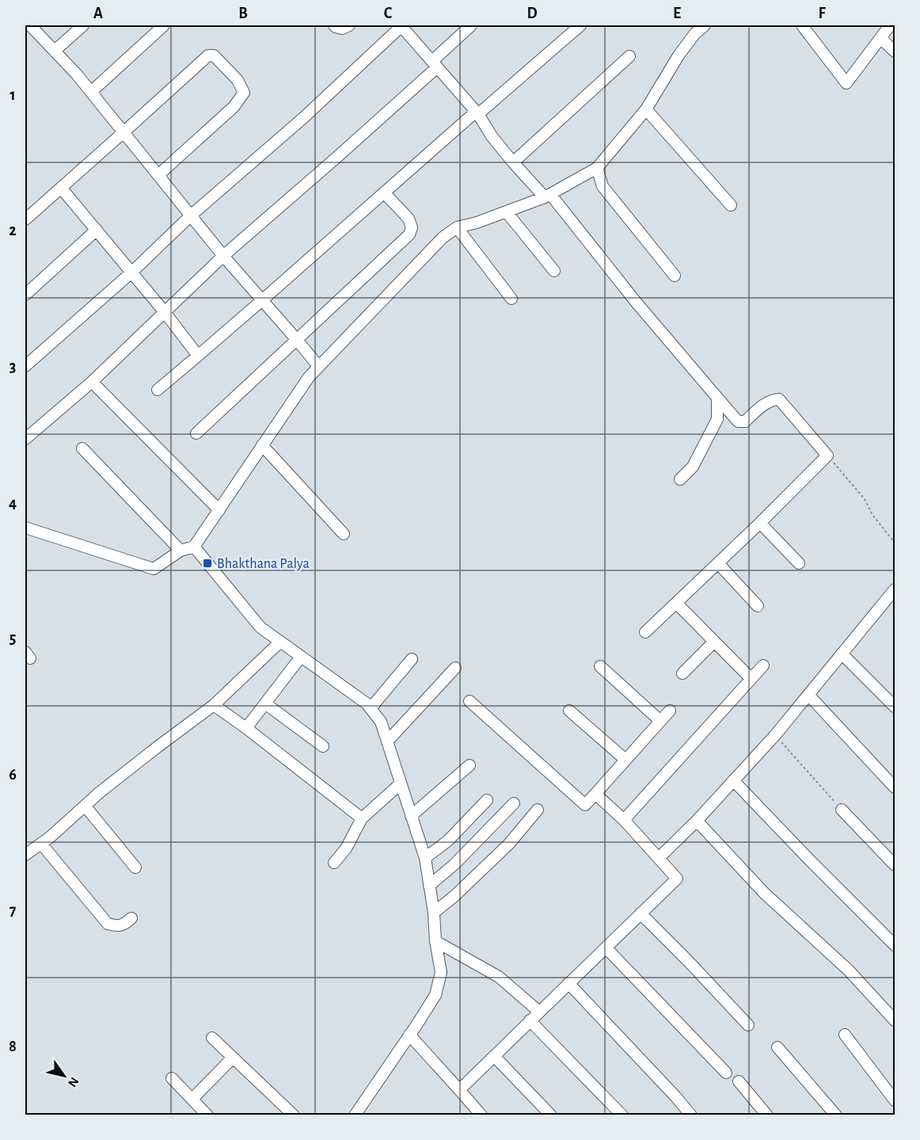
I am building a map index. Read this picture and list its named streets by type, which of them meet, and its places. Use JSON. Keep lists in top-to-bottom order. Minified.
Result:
{"places":{"transit":["Bhakthana Palya"]},"north":"bottom right","grid":{"columns":["A","B","C","D","E","F"],"rows":["1","2","3","4","5","6","7","8"]}}
